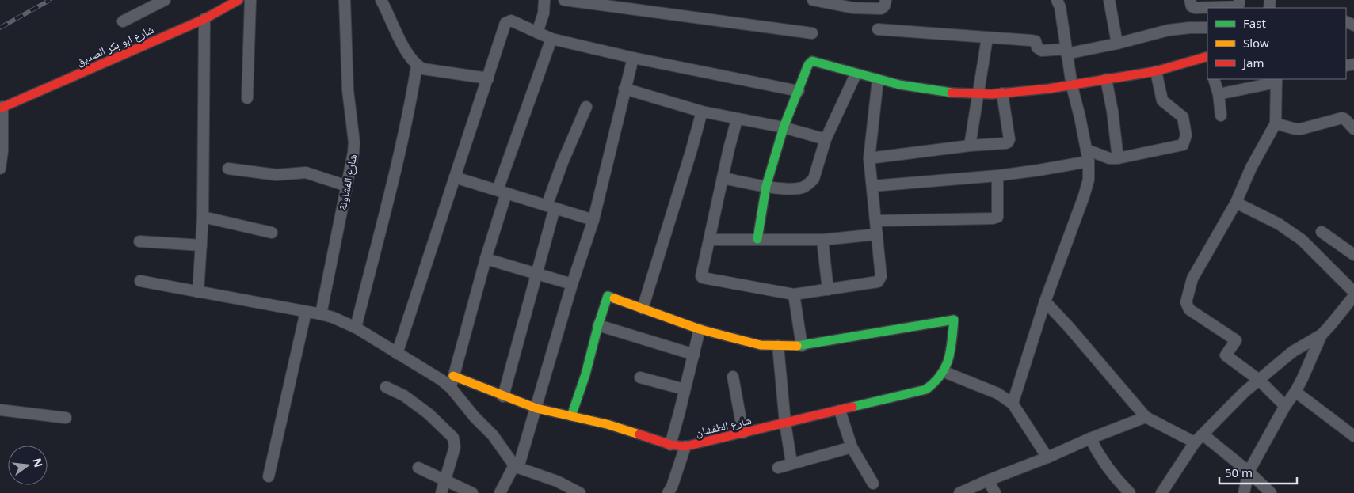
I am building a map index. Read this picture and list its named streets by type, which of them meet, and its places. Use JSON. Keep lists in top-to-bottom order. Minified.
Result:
{"streets":{"street":["شارع ابو بكر الصديق","شارع الفشاونة","شارع الطفشان"]},"legend":["Fast","Slow","Jam"],"scale_bar":"50 m","north":"right"}
